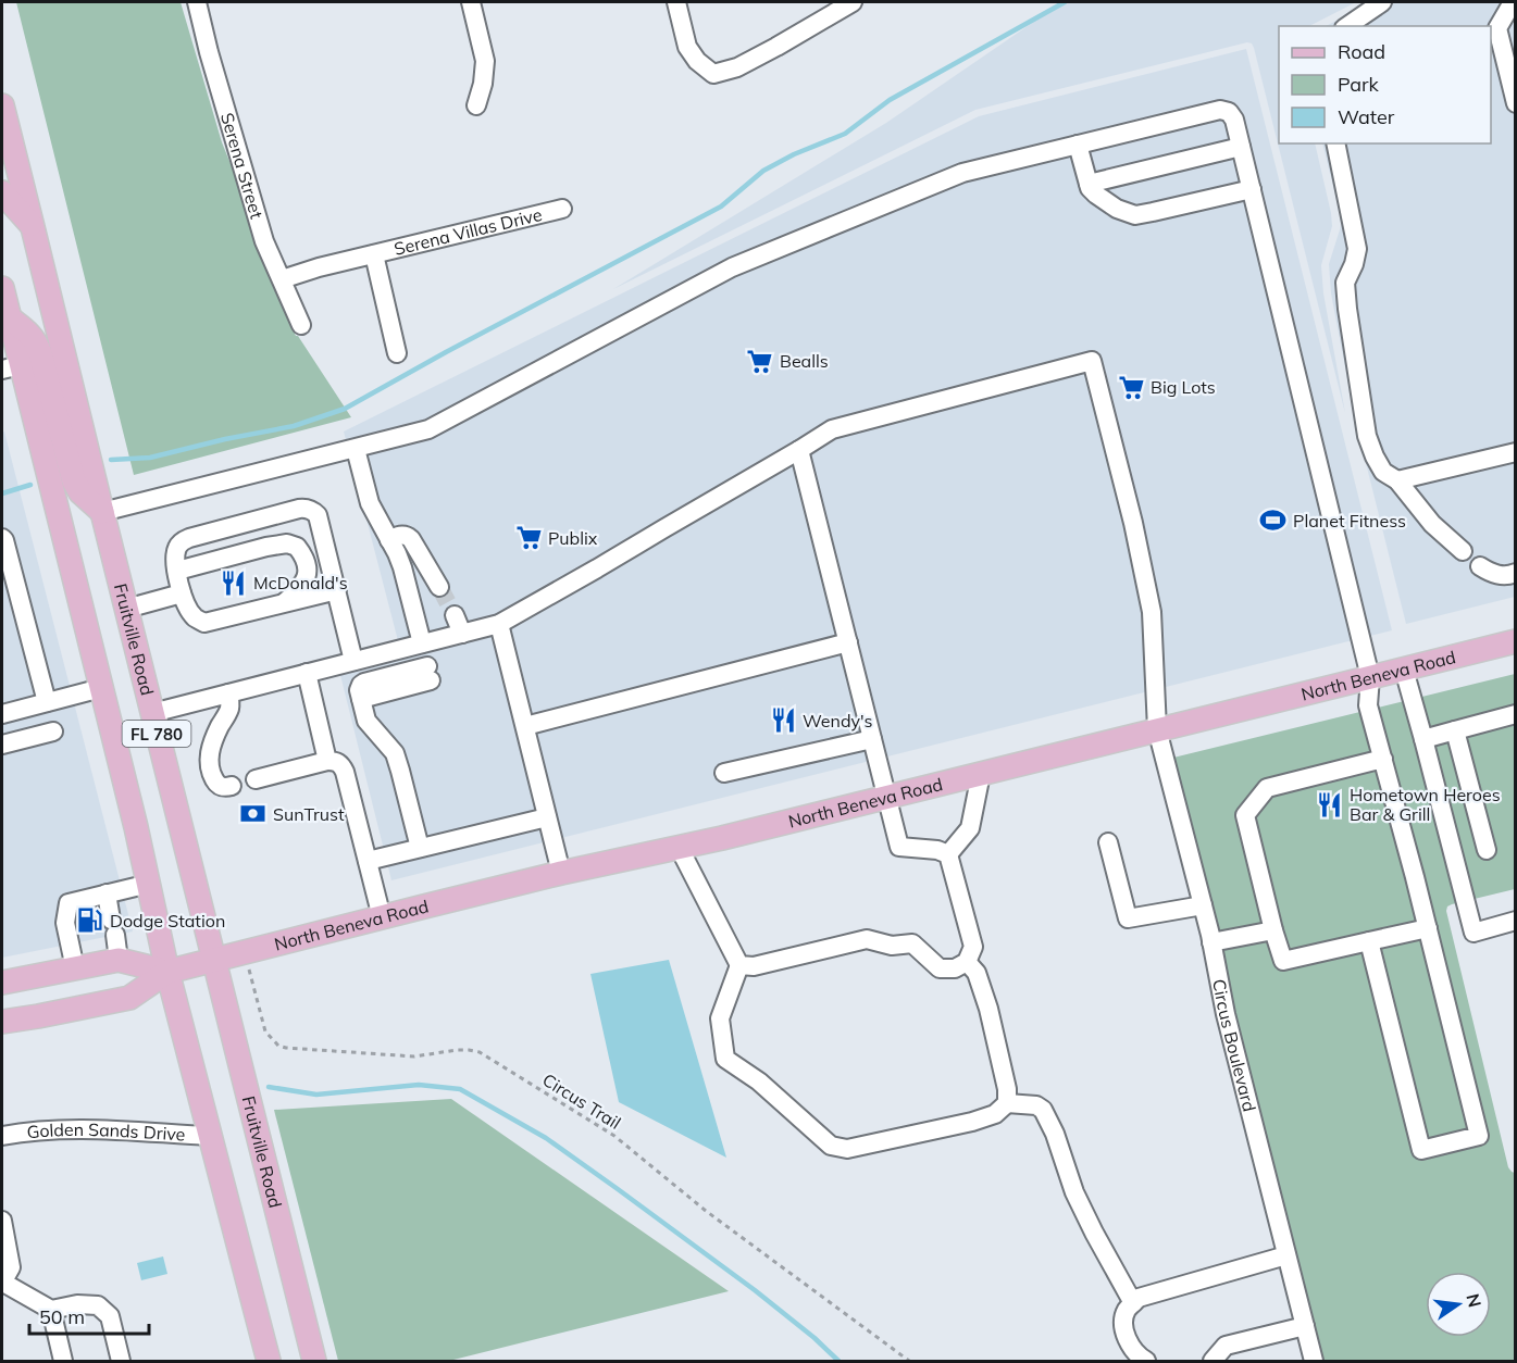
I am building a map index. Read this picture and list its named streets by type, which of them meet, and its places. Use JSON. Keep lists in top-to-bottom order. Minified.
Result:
{"streets":{"main road":["Fruitville Road","North Beneva Road","FL 780"],"street":["Serena Street","Serena Villas Drive","Circus Boulevard","Golden Sands Drive"],"path":["Circus Trail"]},"crossings":[["Serena Street","Serena Villas Drive"],["Fruitville Road","North Beneva Road"],["North Beneva Road","FL 780"],["North Beneva Road","Circus Boulevard"],["North Beneva Road","Circus Trail"],["FL 780","Golden Sands Drive"]],"places":{"supermarket":["Bealls","Big Lots","Publix"],"sports":["Planet Fitness"],"restaurant":["McDonald's","Wendy's","Hometown Heroes Bar & Grill"],"bank":["SunTrust"],"fuel station":["Dodge Station"]},"legend":["Road","Park","Water"],"scale_bar":"50 m","north":"right"}
